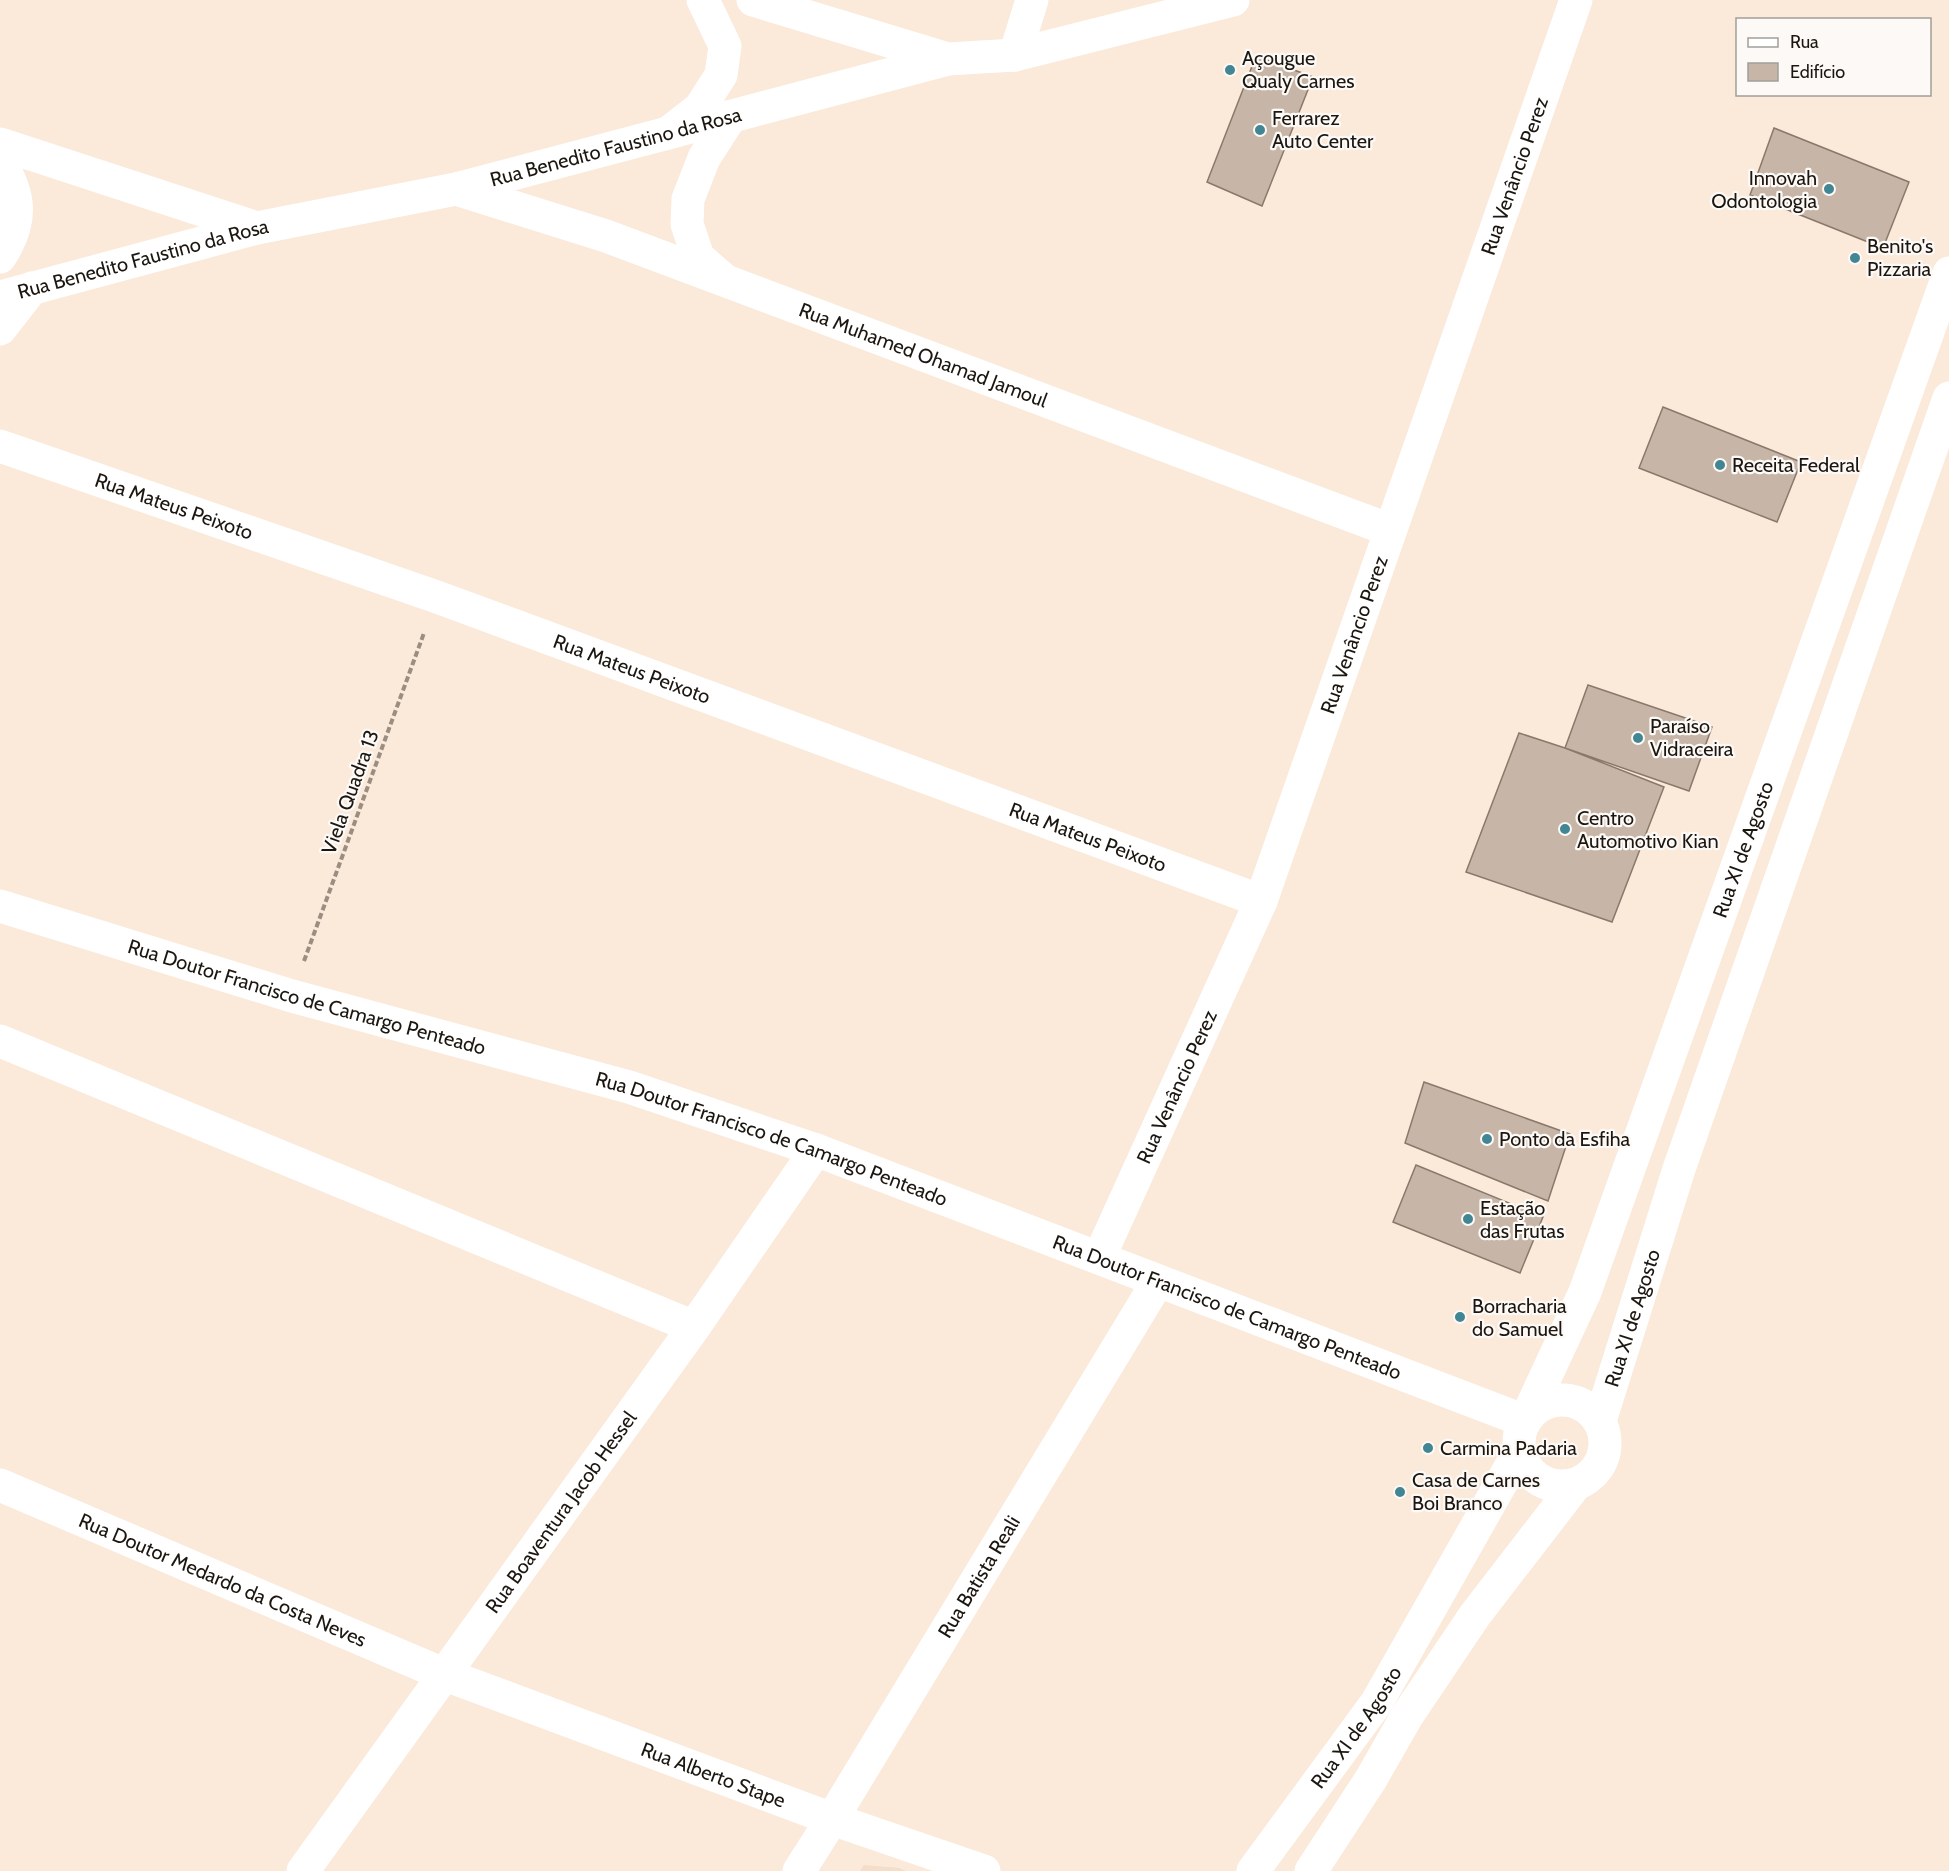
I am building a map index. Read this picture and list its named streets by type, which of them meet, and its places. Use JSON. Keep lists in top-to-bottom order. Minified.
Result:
{"streets":{"street":["Rua Benedito Faustino da Rosa","Rua Venâncio Perez","Rua Muhamed Ohamad Jamoul","Rua Mateus Peixoto","Rua XI de Agosto","Rua Doutor Francisco de Camargo Penteado","Rua Boaventura Jacob Hessel","Rua Batista Reali","Rua Doutor Medardo da Costa Neves","Rua Alberto Stape"],"path":["Viela Quadra 13"]},"crossings":[["Rua Benedito Faustino da Rosa","Rua Muhamed Ohamad Jamoul"],["Rua Venâncio Perez","Rua Muhamed Ohamad Jamoul"],["Rua Venâncio Perez","Rua Mateus Peixoto"],["Rua Venâncio Perez","Rua Doutor Francisco de Camargo Penteado"],["Rua Mateus Peixoto","Viela Quadra 13"],["Viela Quadra 13","Rua Doutor Francisco de Camargo Penteado"],["Rua XI de Agosto","Rua Doutor Francisco de Camargo Penteado"],["Rua Doutor Francisco de Camargo Penteado","Rua Boaventura Jacob Hessel"],["Rua Doutor Francisco de Camargo Penteado","Rua Batista Reali"],["Rua Boaventura Jacob Hessel","Rua Doutor Medardo da Costa Neves"],["Rua Boaventura Jacob Hessel","Rua Alberto Stape"],["Rua Batista Reali","Rua Alberto Stape"],["Rua Doutor Medardo da Costa Neves","Rua Alberto Stape"]],"places":["Açougue Qualy Carnes","Ferrarez Auto Center","Innovah Odontologia","Benito's Pizzaria","Receita Federal","Paraíso Vidraceira","Centro Automotivo Kian","Ponto da Esfiha","Estação das Frutas","Borracharia do Samuel","Carmina Padaria","Casa de Carnes Boi Branco"],"legend":["Rua","Edifício"]}
